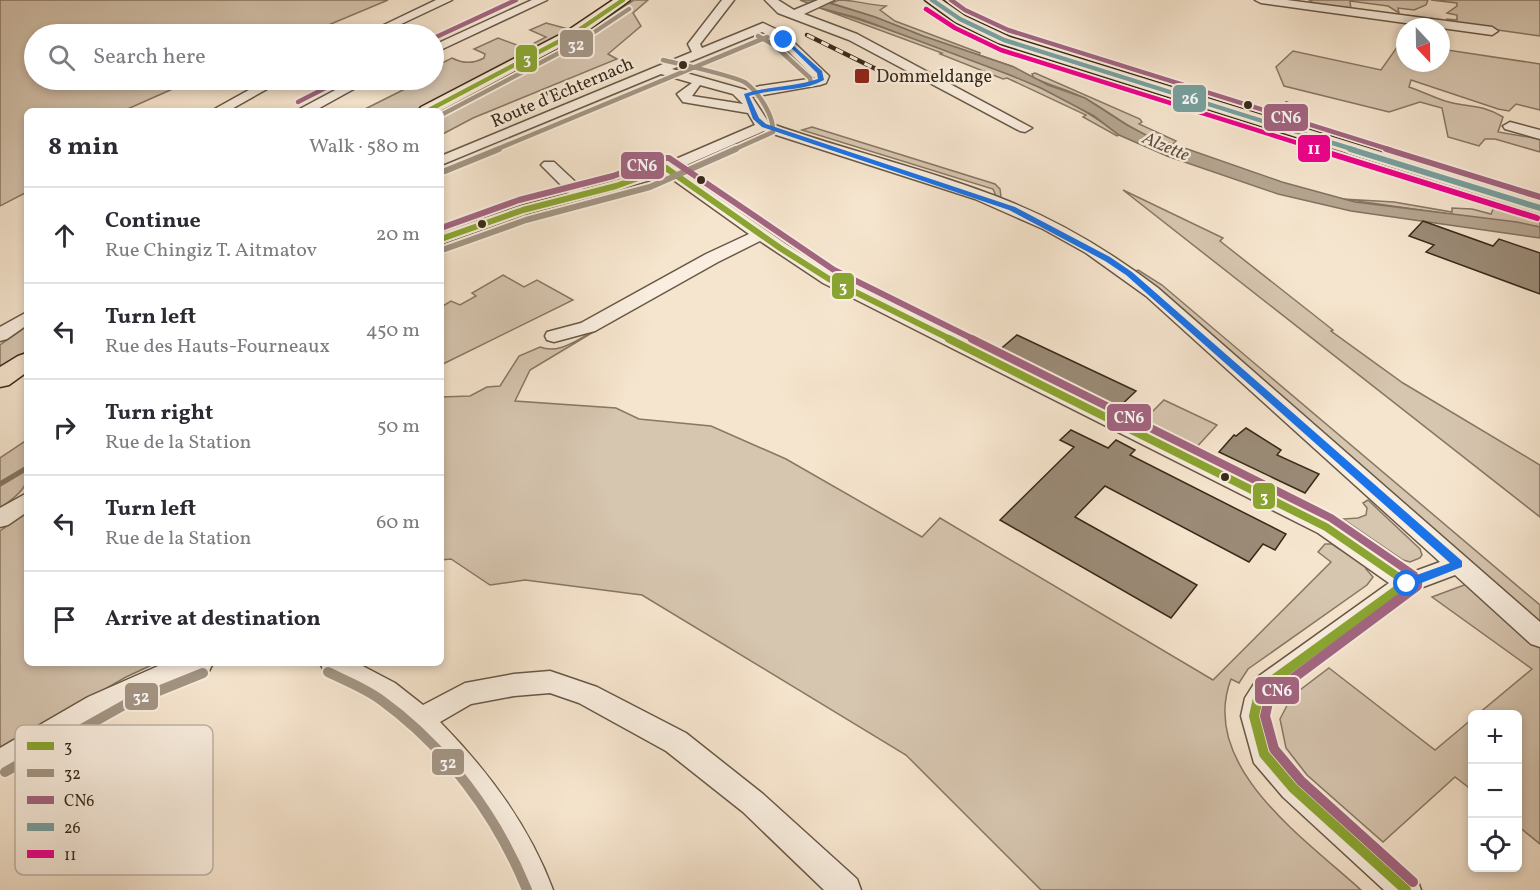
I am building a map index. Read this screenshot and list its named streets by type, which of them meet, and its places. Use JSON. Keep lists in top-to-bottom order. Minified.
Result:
{"streets":{"street":["Route d'Echternach"]},"water":["Alzette"],"places":{"transit":["Dommeldange"]},"lines":["transit line 3","transit line CN6","transit line 26","transit line 32","transit line 11"],"legend":["3","32","CN6","26","11"],"north":"bottom","page":{"search":"Search here","heading":["8 min","Walk · 580 m"],"list":[["Continue","Rue Chingiz T. Aitmatov","20 m"],["Turn left","Rue des Hauts-Fourneaux","450 m"],["Turn right","Rue de la Station","50 m"],["Turn left","Rue de la Station","60 m"],"Arrive at destination"],"map_buttons":["+","−"]}}
